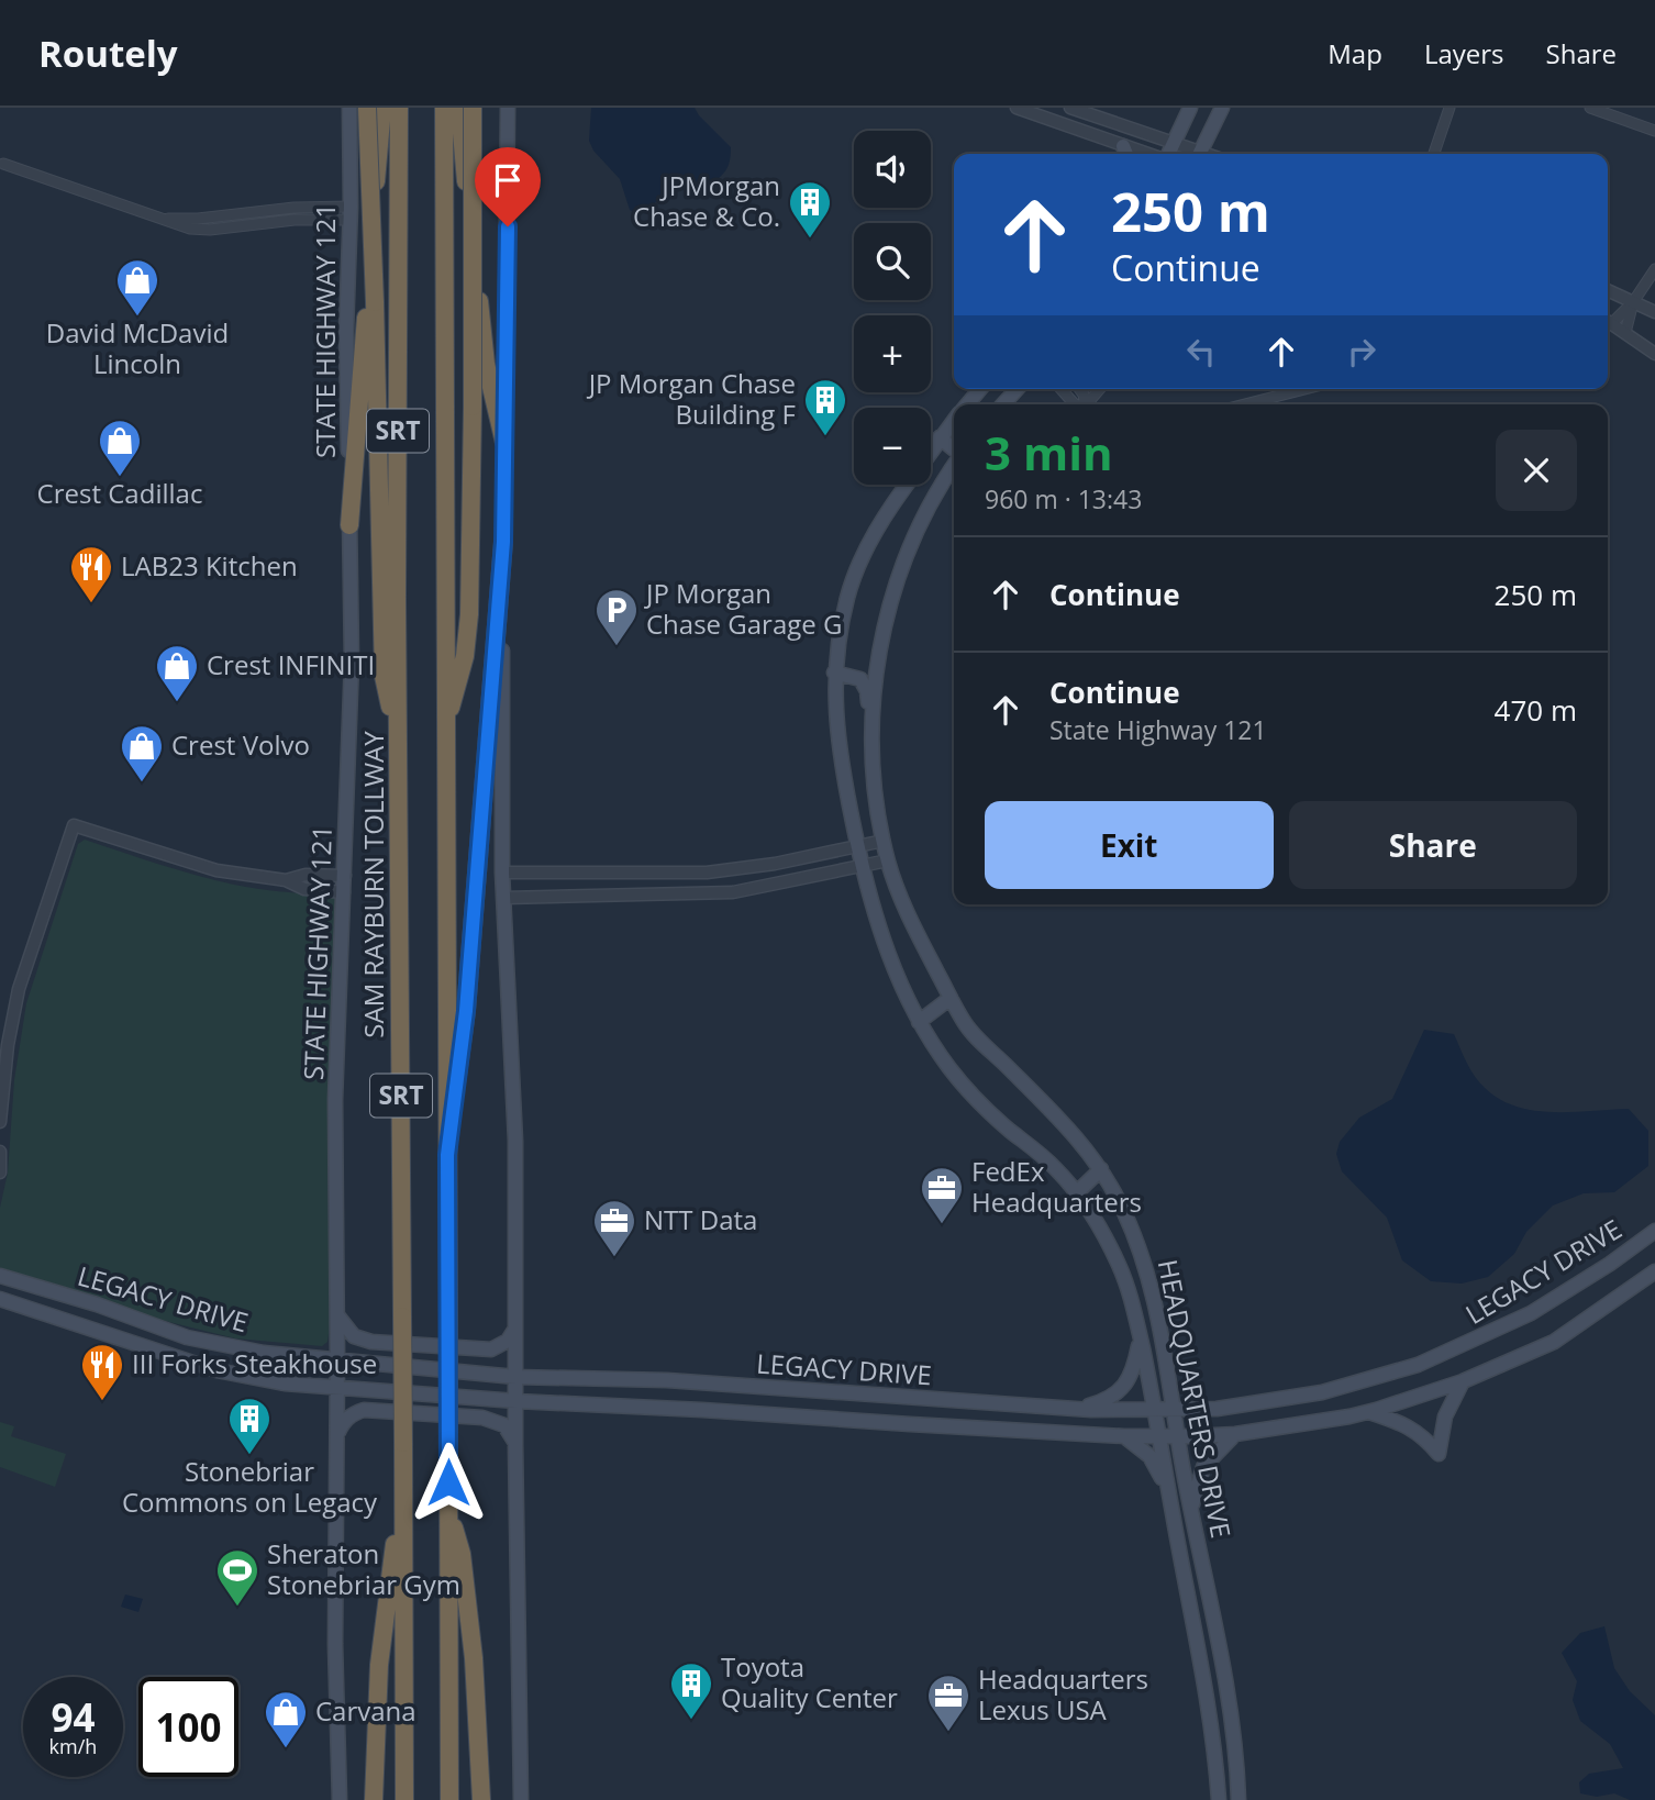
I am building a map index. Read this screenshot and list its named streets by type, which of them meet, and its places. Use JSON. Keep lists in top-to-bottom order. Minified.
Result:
{"streets":{"highway":["SRT","SAM RAYBURN TOLLWAY"],"main road":["STATE HIGHWAY 121","LEGACY DRIVE","HEADQUARTERS DRIVE"]},"crossings":[["STATE HIGHWAY 121","LEGACY DRIVE"],["LEGACY DRIVE","HEADQUARTERS DRIVE"]],"places":{"building":["JPMorgan Chase & Co.","JP Morgan Chase Building F","Stonebriar Commons on Legacy","Toyota Quality Center"],"shop":["David McDavid Lincoln","Crest Cadillac","Crest INFINITI","Crest Volvo","Carvana"],"restaurant":["LAB23 Kitchen","III Forks Steakhouse"],"parking":["JP Morgan Chase Garage G"],"office":["FedEx Headquarters","NTT Data","Headquarters Lexus USA"],"sports":["Sheraton Stonebriar Gym"]},"page":{"header":"Routely","nav":["Map","Layers","Share"],"map_buttons":["+","−"],"turn":["250 m","Continue"],"heading":["3 min","960 m · 13:43"],"list":[{"name":"Continue","value":"250 m"},{"name":"Continue","note":"State Highway 121","value":"470 m"}],"buttons":["Exit","Share"],"speed":"94 km/h","limit":"100"}}
